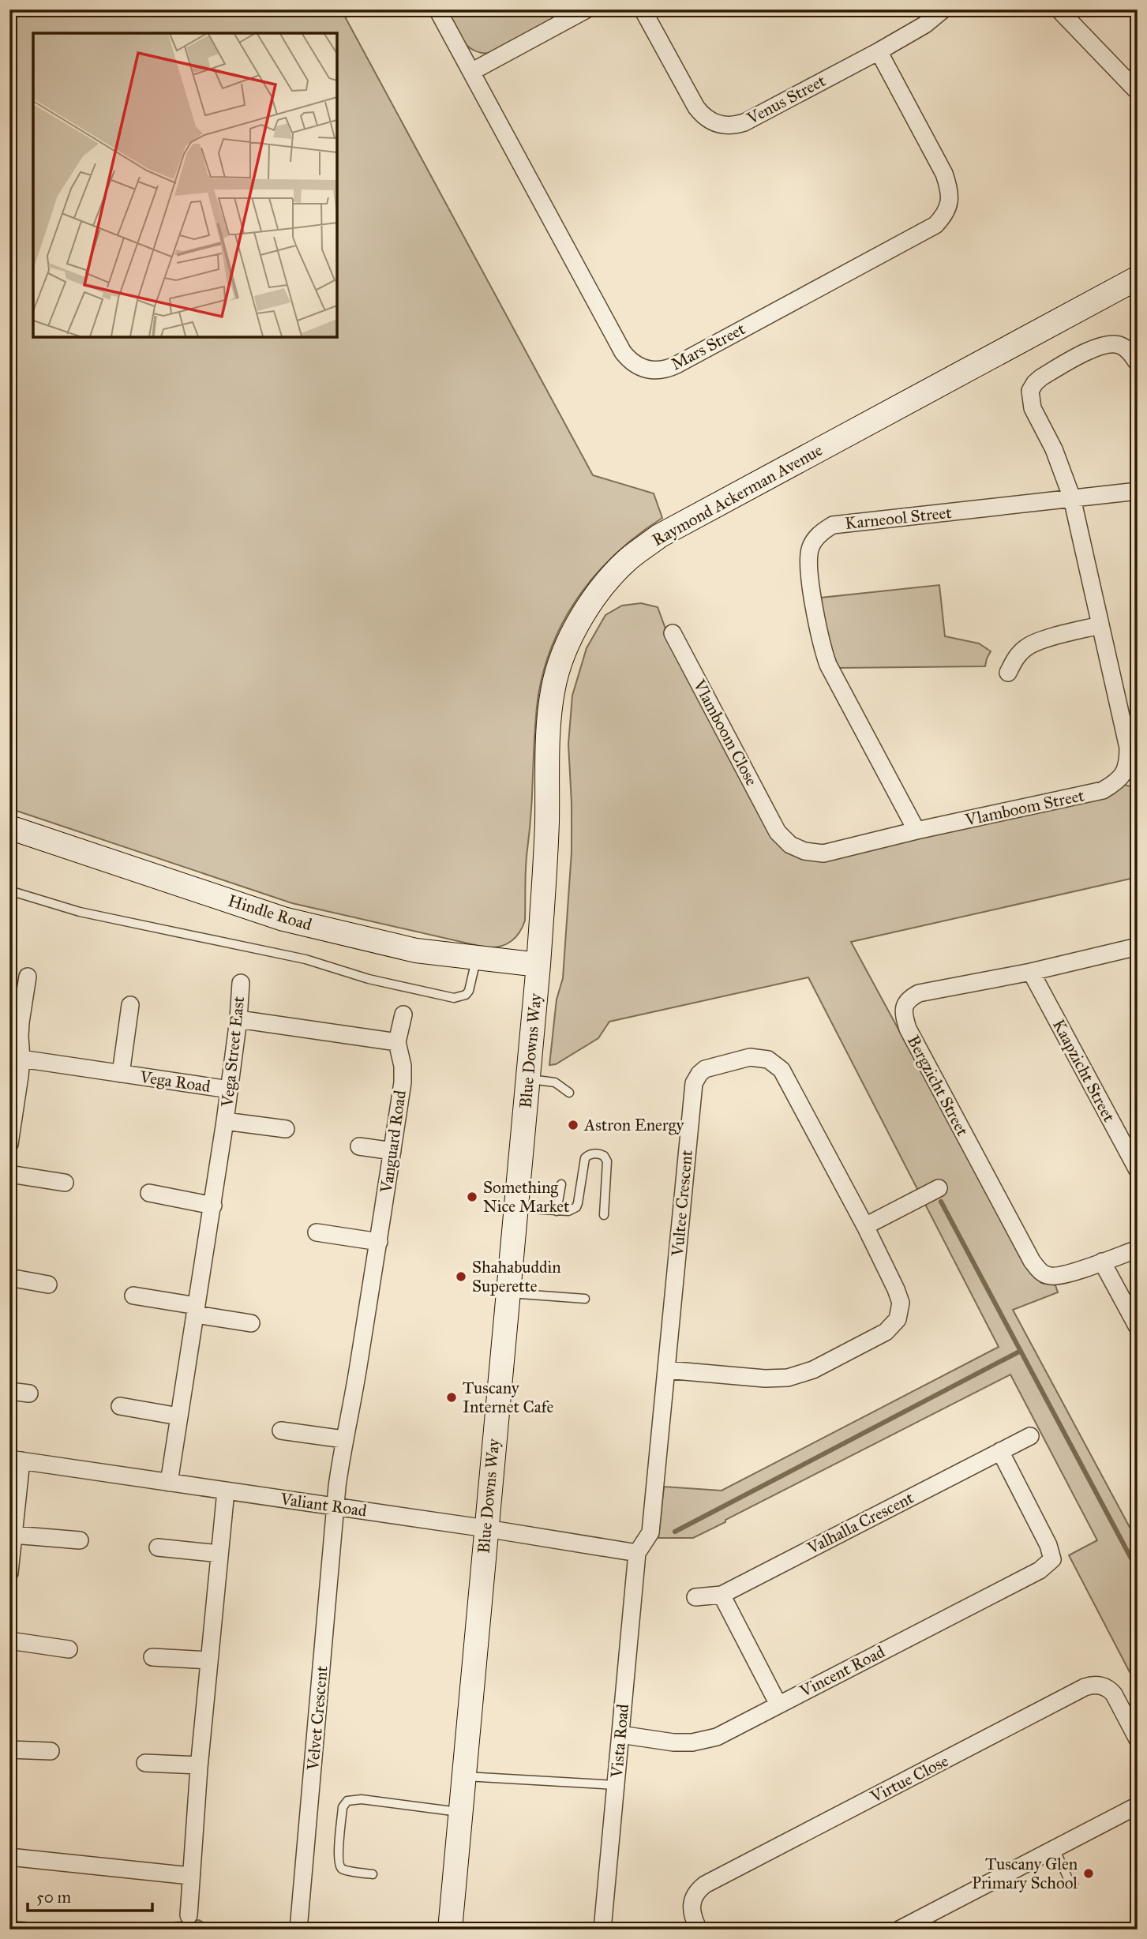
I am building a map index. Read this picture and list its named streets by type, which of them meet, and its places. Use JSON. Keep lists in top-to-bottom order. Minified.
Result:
{"streets":{"street":["Venus Street","Mars Street","Raymond Ackerman Avenue","Karneool Street","Vlamboom Close","Vlamboom Street","Hindle Road","Blue Downs Way","Vega Street East","Kaapzicht Street","Vega Road","Bergzicht Street","Vanguard Road","Vultee Crescent","Valiant Road","Valhalla Crescent","Vincent Road","Velvet Crescent","Vista Road","Virtue Close"]},"crossings":[["Venus Street","Mars Street"],["Raymond Ackerman Avenue","Hindle Road"],["Raymond Ackerman Avenue","Blue Downs Way"],["Karneool Street","Vlamboom Street"],["Vlamboom Close","Vlamboom Street"],["Hindle Road","Blue Downs Way"],["Blue Downs Way","Valiant Road"],["Vega Street East","Vega Road"],["Vega Street East","Valiant Road"],["Kaapzicht Street","Bergzicht Street"],["Vanguard Road","Valiant Road"],["Vanguard Road","Velvet Crescent"],["Vultee Crescent","Valiant Road"],["Vultee Crescent","Vista Road"],["Valiant Road","Velvet Crescent"],["Valiant Road","Vista Road"],["Valhalla Crescent","Vincent Road"],["Vincent Road","Vista Road"]],"places":["Astron Energy","Something Nice Market","Shahabuddin Superette","Tuscany Internet Cafe","Tuscany Glen Primary School"],"scale_bar":"50 m"}
